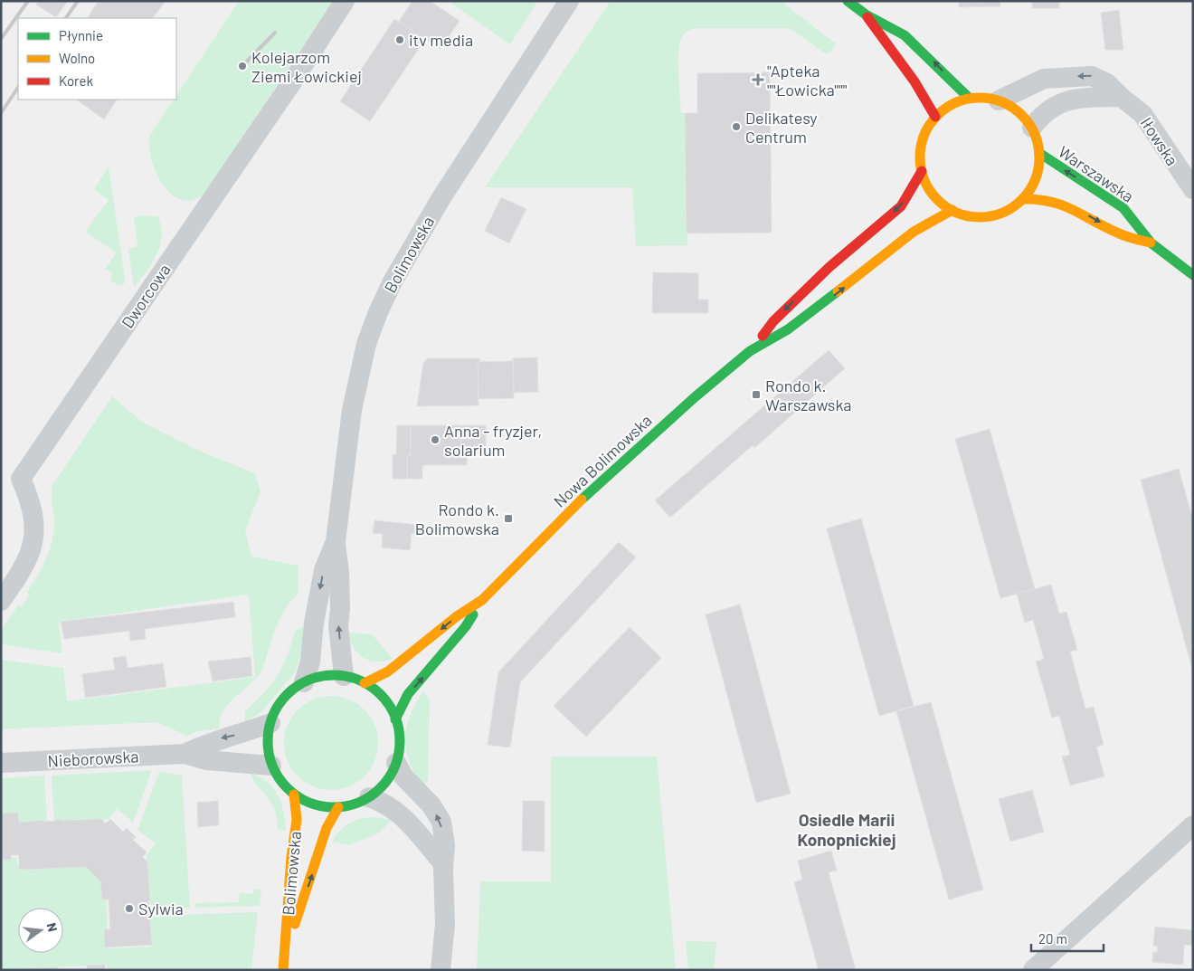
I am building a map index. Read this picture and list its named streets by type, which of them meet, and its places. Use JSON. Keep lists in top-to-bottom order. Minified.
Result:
{"streets":{"main road":["Warszawska","Bolimowska","Nowa Bolimowska"],"street":["Iłowska","Dworcowa","Nieborowska"]},"crossings":[["Iłowska","Warszawska"],["Iłowska","Nowa Bolimowska"],["Warszawska","Nowa Bolimowska"],["Bolimowska","Nowa Bolimowska"],["Bolimowska","Nieborowska"],["Nowa Bolimowska","Nieborowska"]],"districts":["Osiedle Marii Konopnickiej"],"places":{"other":["itv media","Kolejarzom Ziemi Łowickiej","Delikatesy Centrum","Anna - fryzjer, solarium","Sylwia"],"health":["\"Apteka \"\"Łowicka\"\"\""],"transit":["Rondo k. Warszawska","Rondo k. Bolimowska"]},"legend":["Płynnie","Wolno","Korek"],"scale_bar":"20 m","north":"right"}
